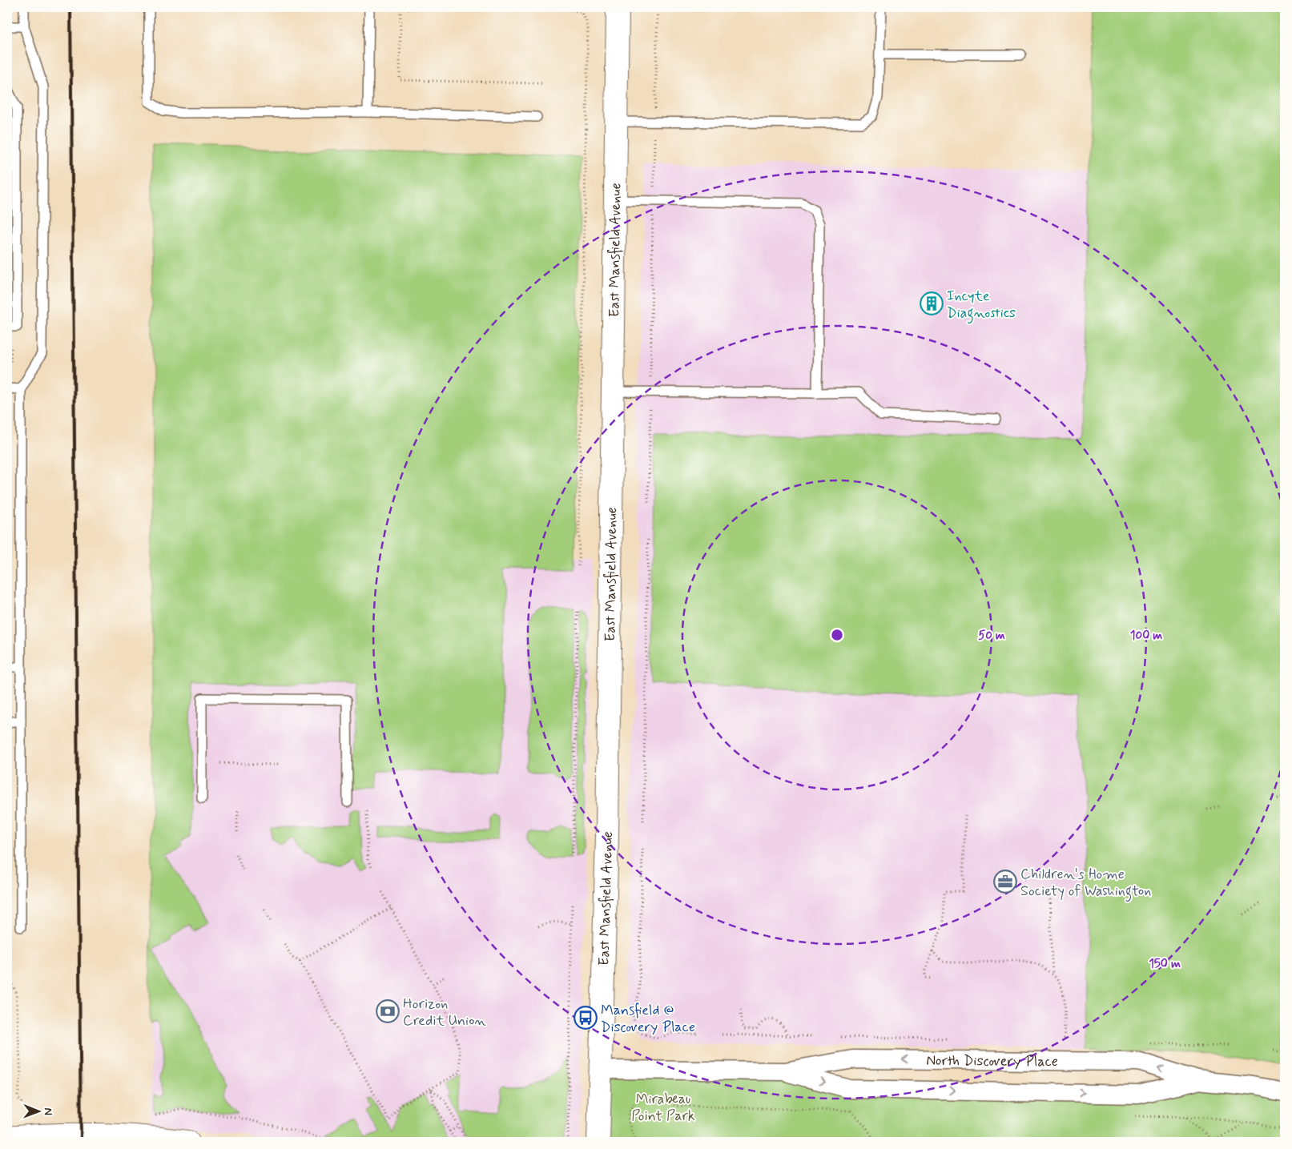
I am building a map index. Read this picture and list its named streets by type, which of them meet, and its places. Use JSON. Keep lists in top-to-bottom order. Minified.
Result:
{"streets":{"street":["East Mansfield Avenue","North Discovery Place"]},"crossings":[["East Mansfield Avenue","North Discovery Place"]],"parks":["Mirabeau Point Park"],"places":{"building":["Incyte Diagnostics"],"office":["Children's Home Society of Washington"],"bank":["Horizon Credit Union"],"bus stop":["Mansfield @ Discovery Place"]},"north":"right","rings":["50 m","100 m","150 m"]}
